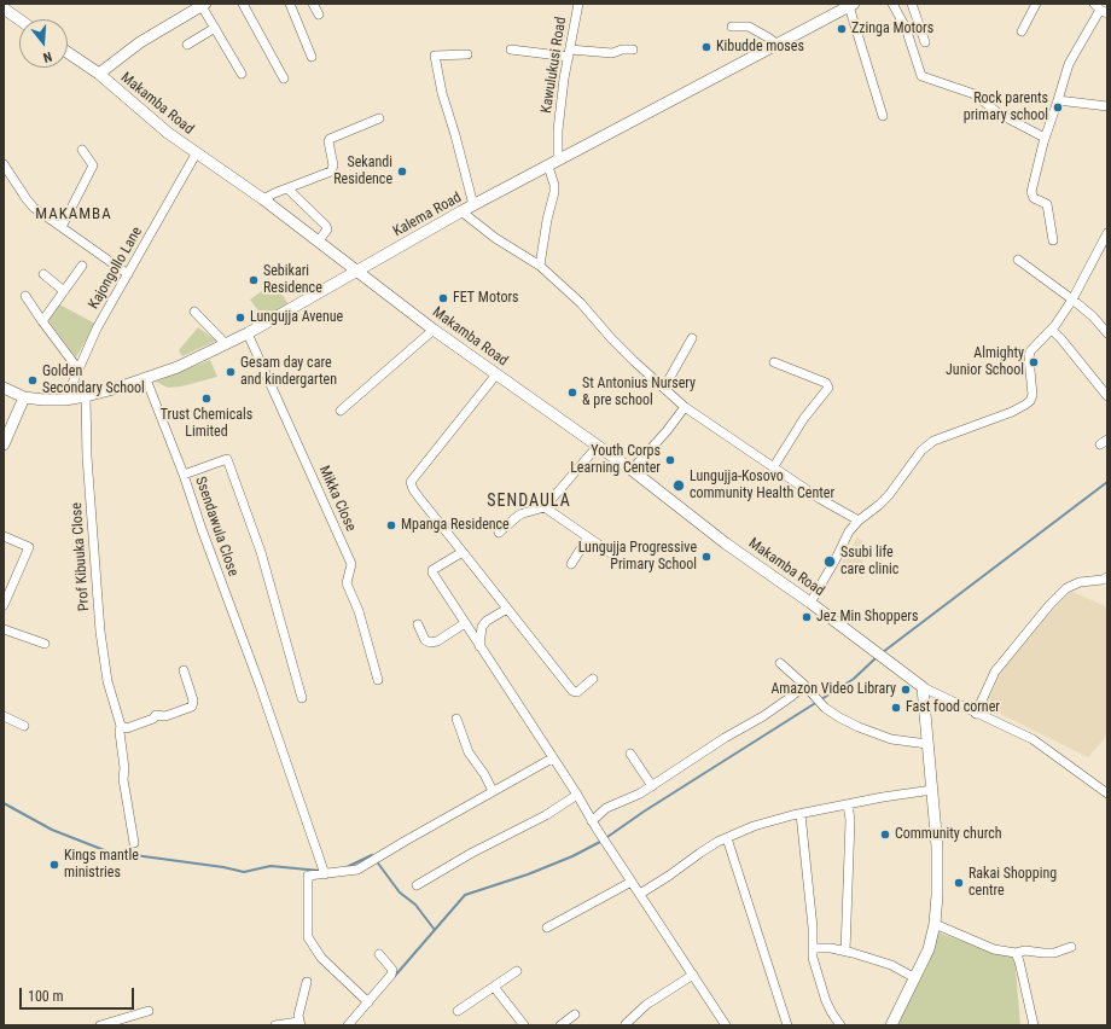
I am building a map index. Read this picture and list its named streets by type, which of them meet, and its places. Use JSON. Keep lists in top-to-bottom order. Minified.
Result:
{"streets":{"street":["Kawulukusi Road","Makamba Road","Kalema Road","Kajongollo Lane","Mikka Close","Ssendawula Close","Prof Kibuuka Close"]},"crossings":[["Kawulukusi Road","Kalema Road"],["Makamba Road","Kalema Road"],["Makamba Road","Kajongollo Lane"],["Kalema Road","Kajongollo Lane"],["Kalema Road","Mikka Close"],["Kalema Road","Ssendawula Close"],["Kalema Road","Prof Kibuuka Close"]],"districts":["MAKAMBA","SENDAULA"],"places":["Zzinga Motors","Kibudde moses","Rock parents primary school","Sekandi Residence","Sebikari Residence","FET Motors","Lungujja Avenue","Almighty Junior School","Gesam day care and kindergarten","Golden Secondary School","St Antonius Nursery & pre school","Trust Chemicals Limited","Youth Corps Learning Center","Lungujja-Kosovo community Health Center","Mpanga Residence","Lungujja Progressive Primary School","Ssubi life care clinic","Jez Min Shoppers","Amazon Video Library","Fast food corner","Community church","Kings mantle ministries","Rakai Shopping centre"],"scale_bar":"100 m","north":"bottom"}
